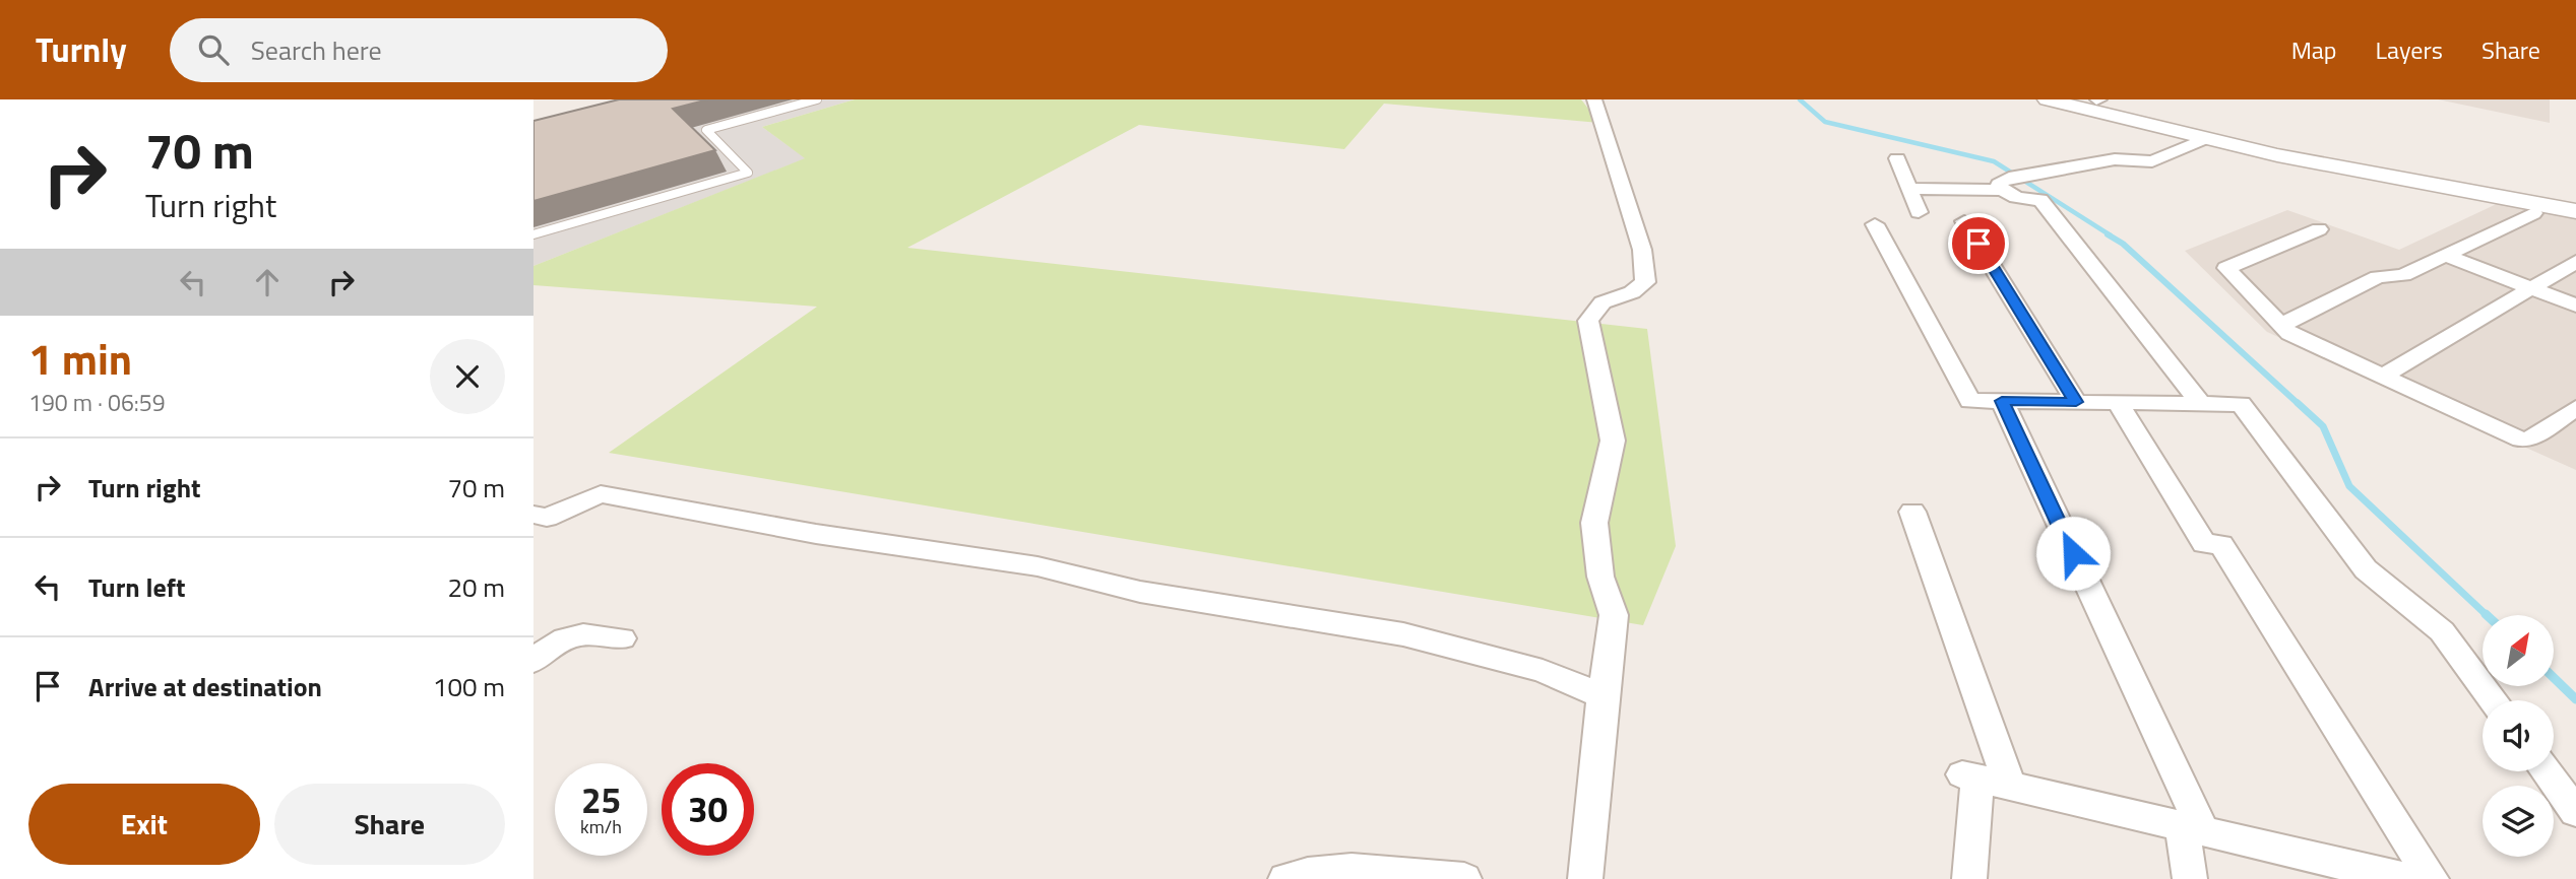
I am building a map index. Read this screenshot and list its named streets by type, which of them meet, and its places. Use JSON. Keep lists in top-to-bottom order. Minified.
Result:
{"north":"top right","page":{"header":"Turnly","search":"Search here","nav":["Map","Layers","Share"],"turn":["70 m","Turn right"],"heading":["1 min","190 m · 06:59"],"list":[{"name":"Turn right","value":"70 m"},{"name":"Turn left","value":"20 m"},{"name":"Arrive at destination","value":"100 m"}],"speed":"25 km/h","limit":"30","buttons":["Exit","Share"]}}
